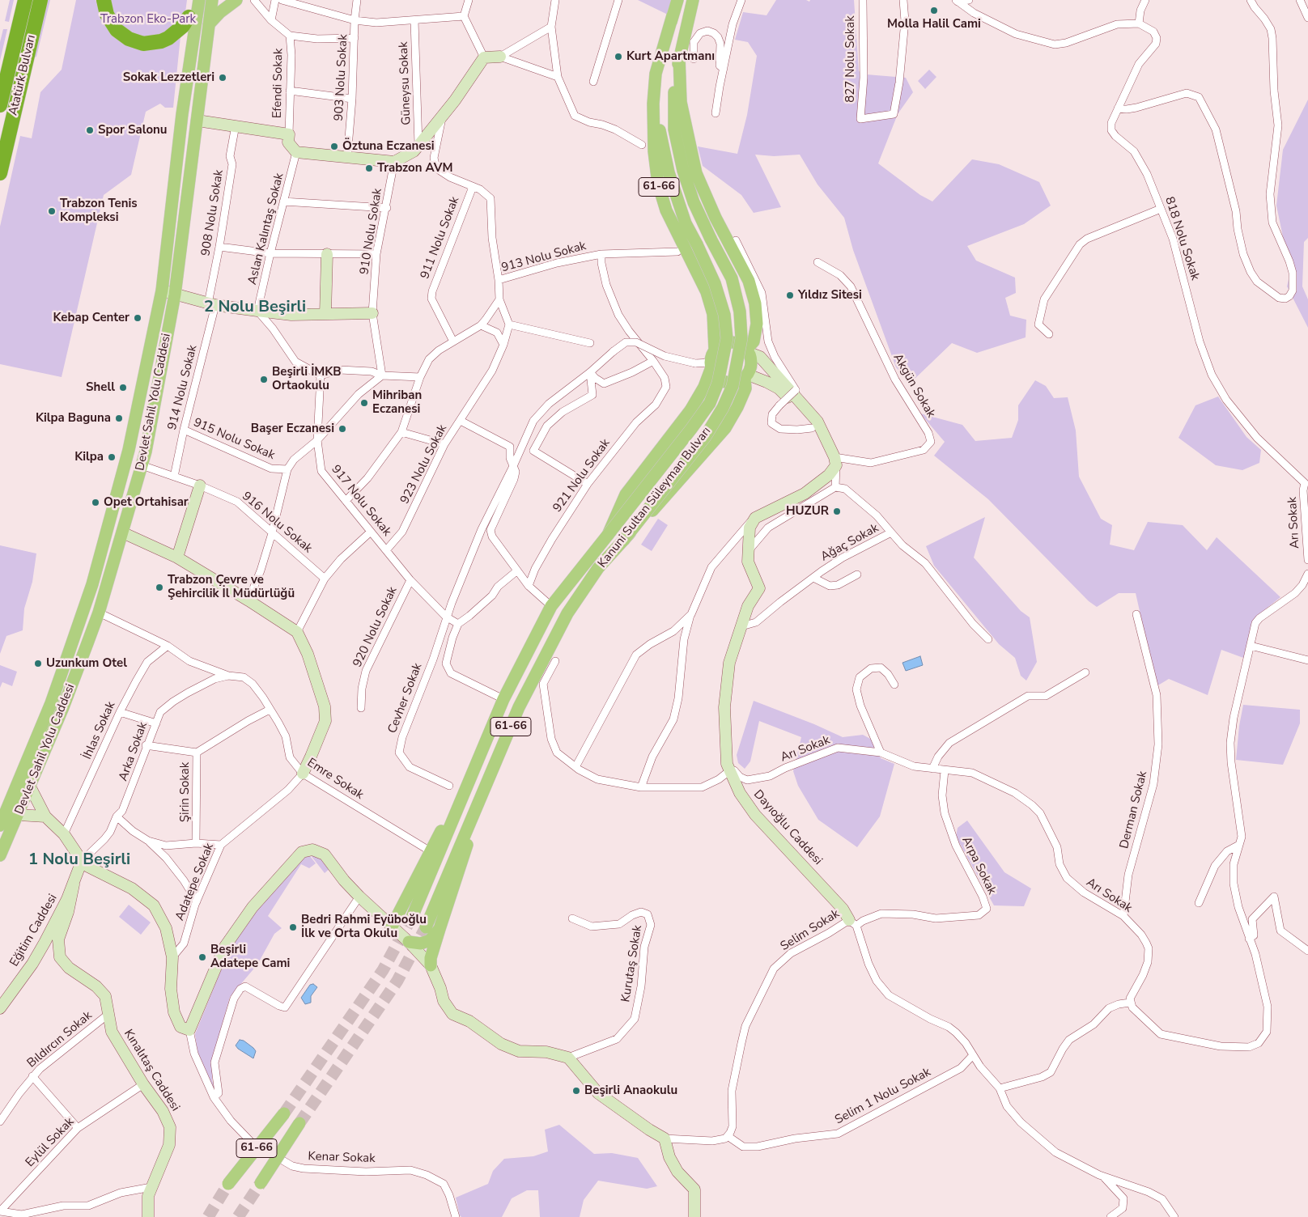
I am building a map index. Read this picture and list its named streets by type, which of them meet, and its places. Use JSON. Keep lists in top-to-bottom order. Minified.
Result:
{"streets":{"highway":["Atatürk Bulvarı"],"main road":["61-66","Devlet Sahil Yolu Caddesi","Kanuni Sultan Süleyman Bulvarı"],"street":["827 Nolu Sokak","903 Nolu Sokak","Efendi Sokak","Güneysu Sokak","908 Nolu Sokak","Aslan Kalıntaş Sokak","910 Nolu Sokak","911 Nolu Sokak","818 Nolu Sokak","913 Nolu Sokak","Akgün Sokak","914 Nolu Sokak","915 Nolu Sokak","923 Nolu Sokak","921 Nolu Sokak","917 Nolu Sokak","916 Nolu Sokak","Arı Sokak","Ağaç Sokak","920 Nolu Sokak","Cevher Sokak","İhlas Sokak","Arka Sokak","Emre Sokak","Şirin Sokak","Derman Sokak","Dayıoğlu Caddesi","Arpa Sokak","Adatepe Sokak","Eğitim Caddesi","Selim Sokak","Kurutaş Sokak","Bıldırcın Sokak","Kınalıtaş Caddesi","Selim 1 Nolu Sokak","Eylül Sokak","Kenar Sokak"]},"crossings":[["61-66","Kanuni Sultan Süleyman Bulvarı"],["908 Nolu Sokak","914 Nolu Sokak"],["910 Nolu Sokak","915 Nolu Sokak"],["818 Nolu Sokak","Arı Sokak"],["914 Nolu Sokak","915 Nolu Sokak"],["914 Nolu Sokak","916 Nolu Sokak"],["Devlet Sahil Yolu Caddesi","916 Nolu Sokak"],["Devlet Sahil Yolu Caddesi","Emre Sokak"],["915 Nolu Sokak","917 Nolu Sokak"],["923 Nolu Sokak","917 Nolu Sokak"],["917 Nolu Sokak","920 Nolu Sokak"],["917 Nolu Sokak","Cevher Sokak"],["Arı Sokak","Derman Sokak"],["Arı Sokak","Dayıoğlu Caddesi"],["Arı Sokak","Arpa Sokak"],["Ağaç Sokak","Dayıoğlu Caddesi"],["İhlas Sokak","Emre Sokak"],["Arka Sokak","Emre Sokak"],["Arka Sokak","Eğitim Caddesi"],["Emre Sokak","Şirin Sokak"],["Emre Sokak","Adatepe Sokak"],["Dayıoğlu Caddesi","Arpa Sokak"],["Dayıoğlu Caddesi","Selim Sokak"],["Arpa Sokak","Selim Sokak"],["Eğitim Caddesi","Kınalıtaş Caddesi"],["Selim Sokak","Selim 1 Nolu Sokak"],["Bıldırcın Sokak","Kınalıtaş Caddesi"],["Kınalıtaş Caddesi","Eylül Sokak"]],"districts":["2 Nolu Beşirli","1 Nolu Beşirli"],"parks":["Trabzon Eko-Park"],"places":["Molla Halil Cami","Kurt Apartmanı","Sokak Lezzetleri","Spor Salonu","Öztuna Eczanesi","Trabzon AVM","Trabzon Tenis Kompleksi","Yıldız Sitesi","Kebap Center","Beşirli İMKB Ortaokulu","Shell","Mihriban Eczanesi","Kilpa Baguna","Başer Eczanesi","Kilpa","Opet Ortahisar","HUZUR","Trabzon Çevre ve Şehircilik İl Müdürlüğü","Uzunkum Otel","Bedri Rahmi Eyüboğlu İlk ve Orta Okulu","Beşirli Adatepe Cami","Beşirli Anaokulu"]}
